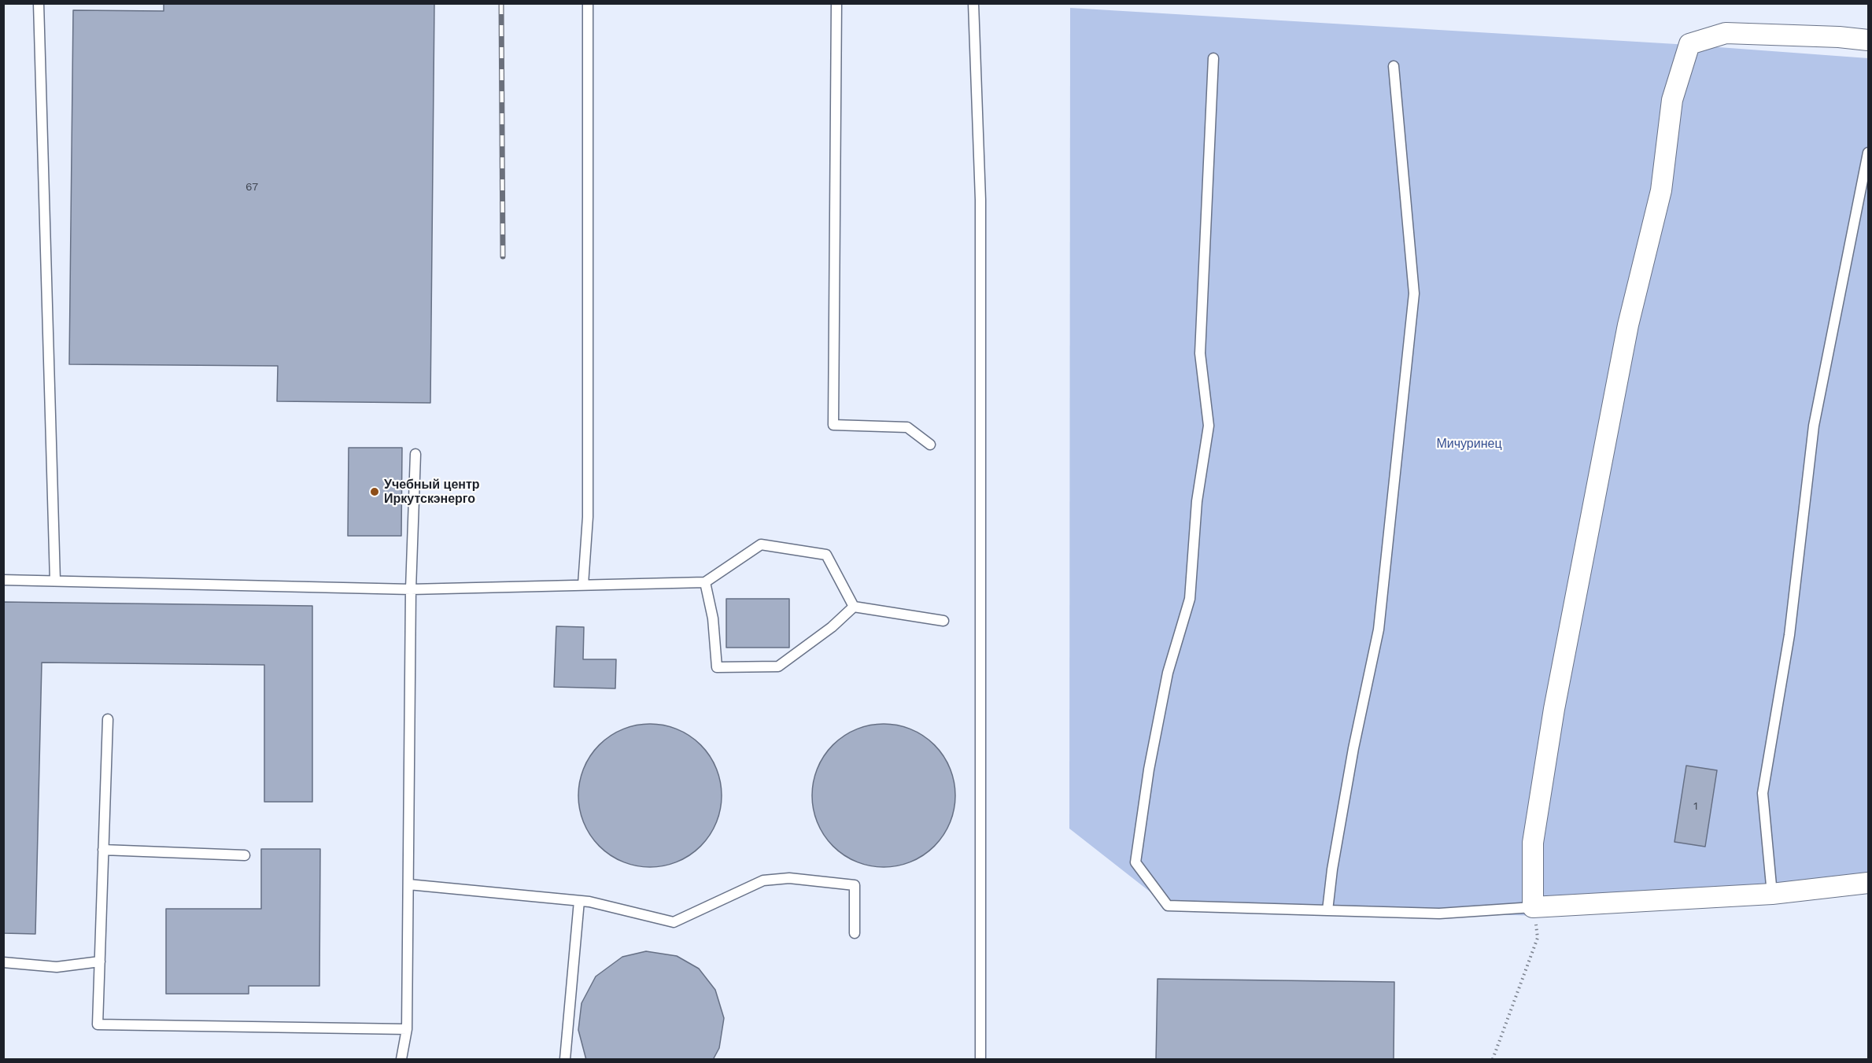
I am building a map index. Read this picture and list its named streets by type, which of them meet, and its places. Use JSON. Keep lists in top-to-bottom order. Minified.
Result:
{"parks":["Мичуринец"],"places":["Учебный центр Иркутскэнерго"],"house_numbers":["67","1"]}
